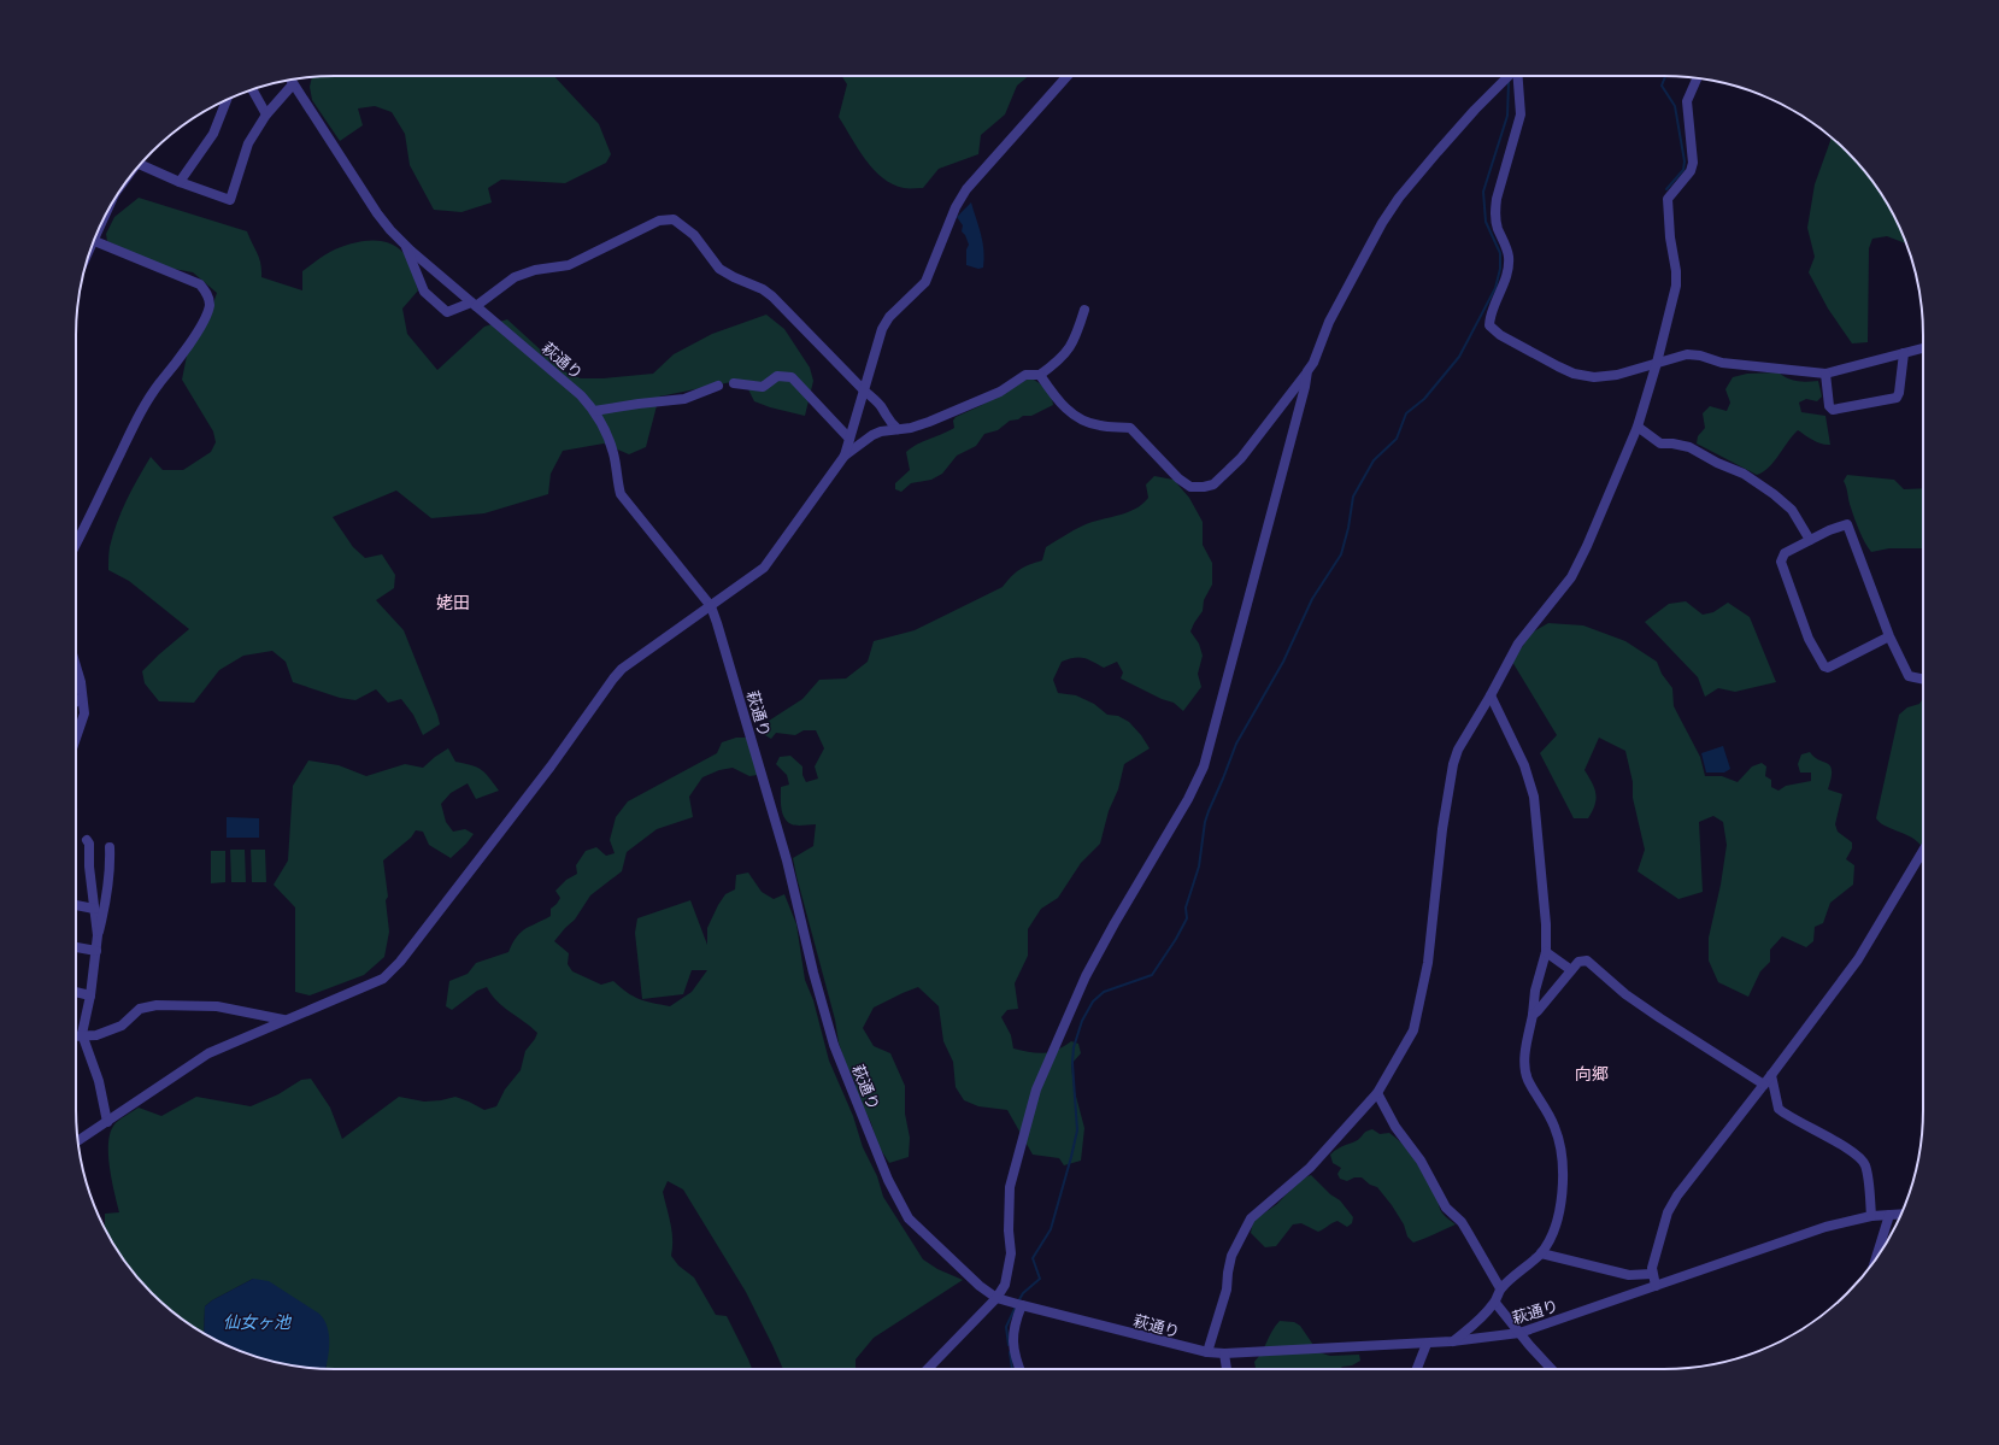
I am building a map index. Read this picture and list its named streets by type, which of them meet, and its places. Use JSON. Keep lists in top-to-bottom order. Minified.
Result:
{"streets":{"street":["萩通り"]},"districts":["姥田","向郷"],"water":["仙女ヶ池"]}
